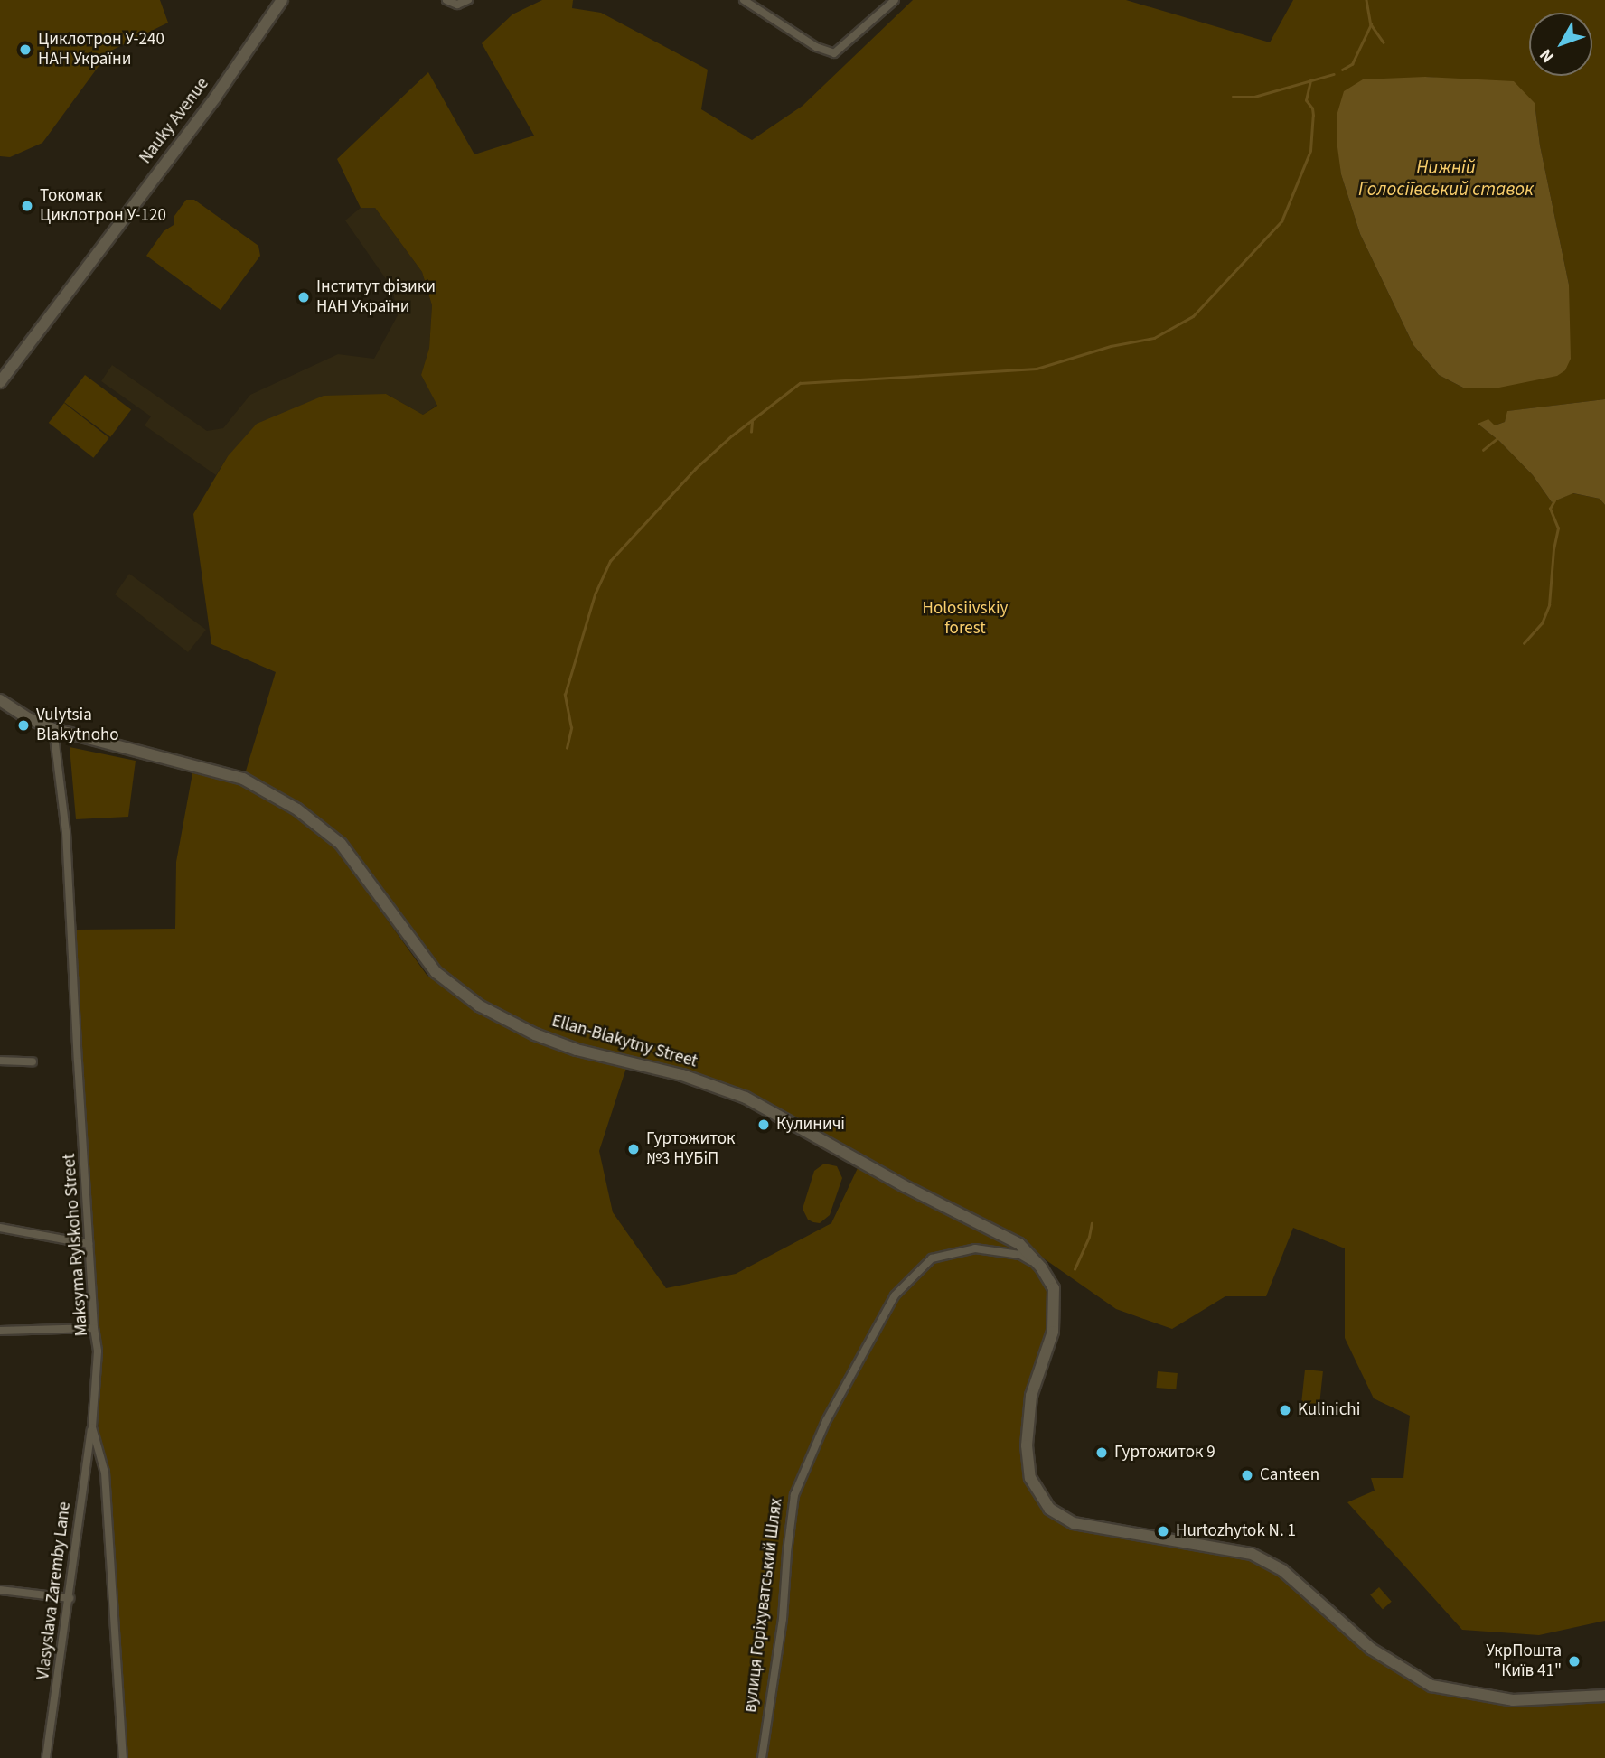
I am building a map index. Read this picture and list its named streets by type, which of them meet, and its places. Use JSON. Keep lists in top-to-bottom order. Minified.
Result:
{"streets":{"street":["Nauky Avenue","Ellan-Blakytny Street","Maksyma Rylskoho Street","Vlasyslava Zaremby Lane","вулиця Горіхуватський Шлях"]},"crossings":[["Ellan-Blakytny Street","Maksyma Rylskoho Street"],["Ellan-Blakytny Street","вулиця Горіхуватський Шлях"],["Maksyma Rylskoho Street","Vlasyslava Zaremby Lane"]],"water":["Нижній Голосіївський ставок"],"parks":["Holosiivskiy forest"],"places":["Циклотрон У-240 НАН України","Токомак Циклотрон У-120","Інститут фізики НАН України","Vulytsia Blakytnoho","Кулиничі","Гуртожиток №3 НУБіП","Kulinichi","Гуртожиток 9","Canteen","Hurtozhytok N. 1","УкрПошта \"Київ 41\""],"north":"bottom left"}
